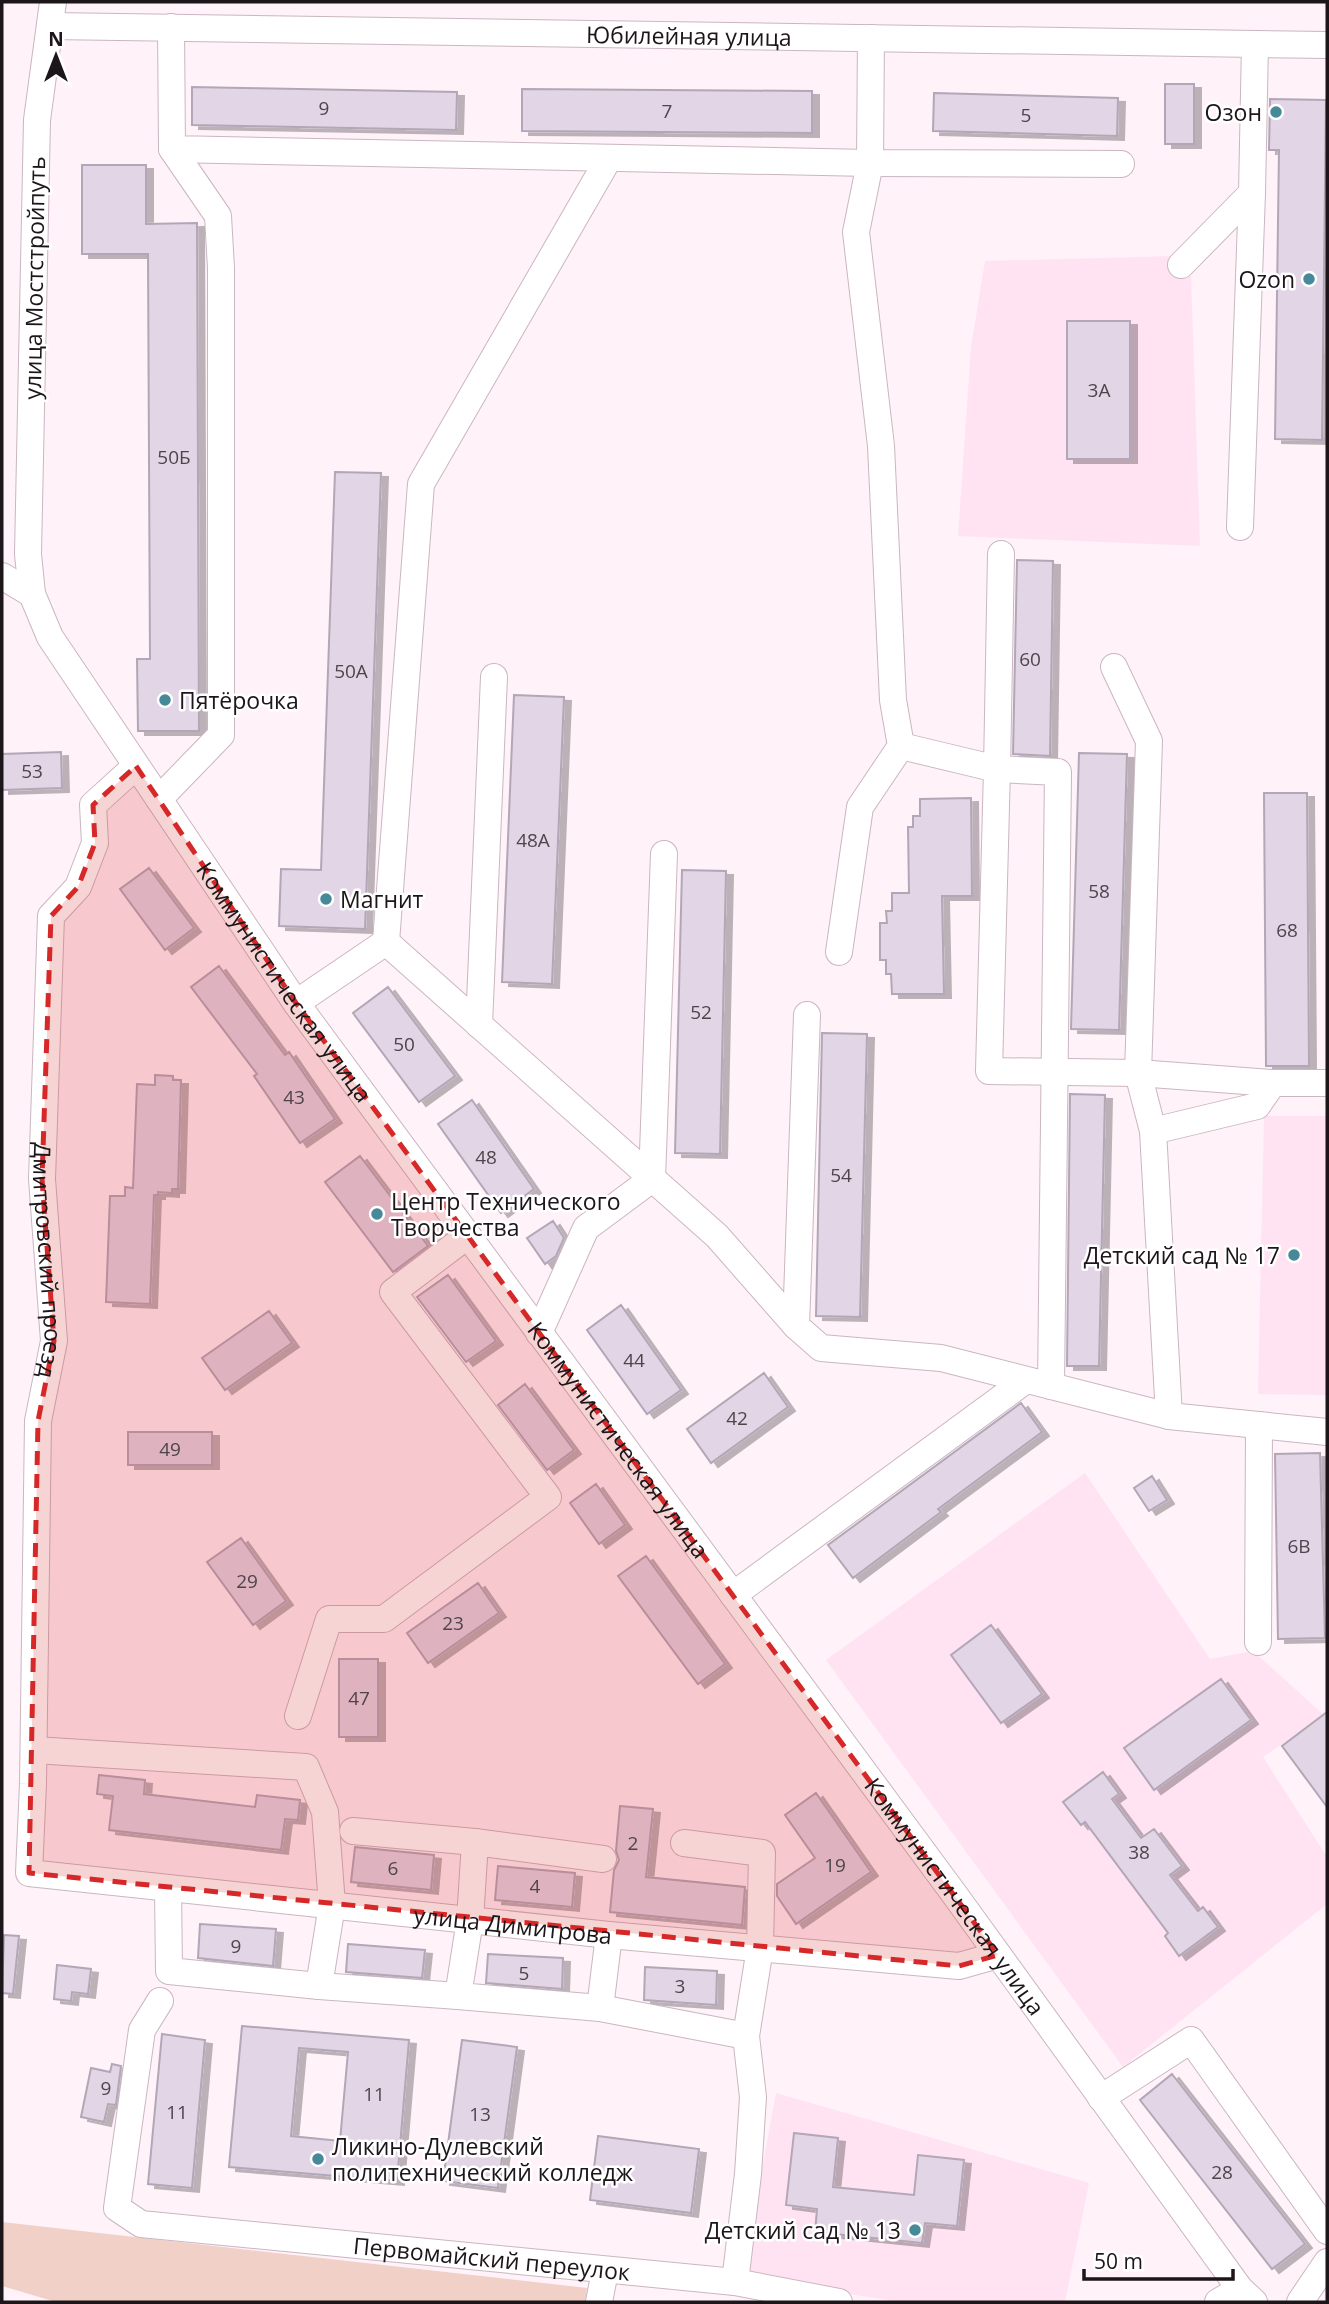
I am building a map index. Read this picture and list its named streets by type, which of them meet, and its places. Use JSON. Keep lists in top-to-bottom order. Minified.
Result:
{"streets":{"street":["Юбилейная улица","улица Мостстройпуть","Коммунистическая улица","Дмитровский проезд","улица Димитрова","Первомайский переулок"]},"crossings":[["Юбилейная улица","улица Мостстройпуть"],["улица Мостстройпуть","Коммунистическая улица"],["Коммунистическая улица","Дмитровский проезд"],["Коммунистическая улица","улица Димитрова"],["Дмитровский проезд","улица Димитрова"]],"places":["Озон","Ozon","Пятёрочка","Магнит","Центр Технического Творчества","Детский сад № 17","Ликино-Дулевский политехнический колледж","Детский сад № 13"],"house_numbers":["9","7","5","3А","50Б","60","50А","53","48А","58","68","52","50","43","48","54","44","42","49","6В","29","23","47","2","38","19","6","4","9","5","3","9","11","11","13","28"],"scale_bar":"50 m","north":"top"}
